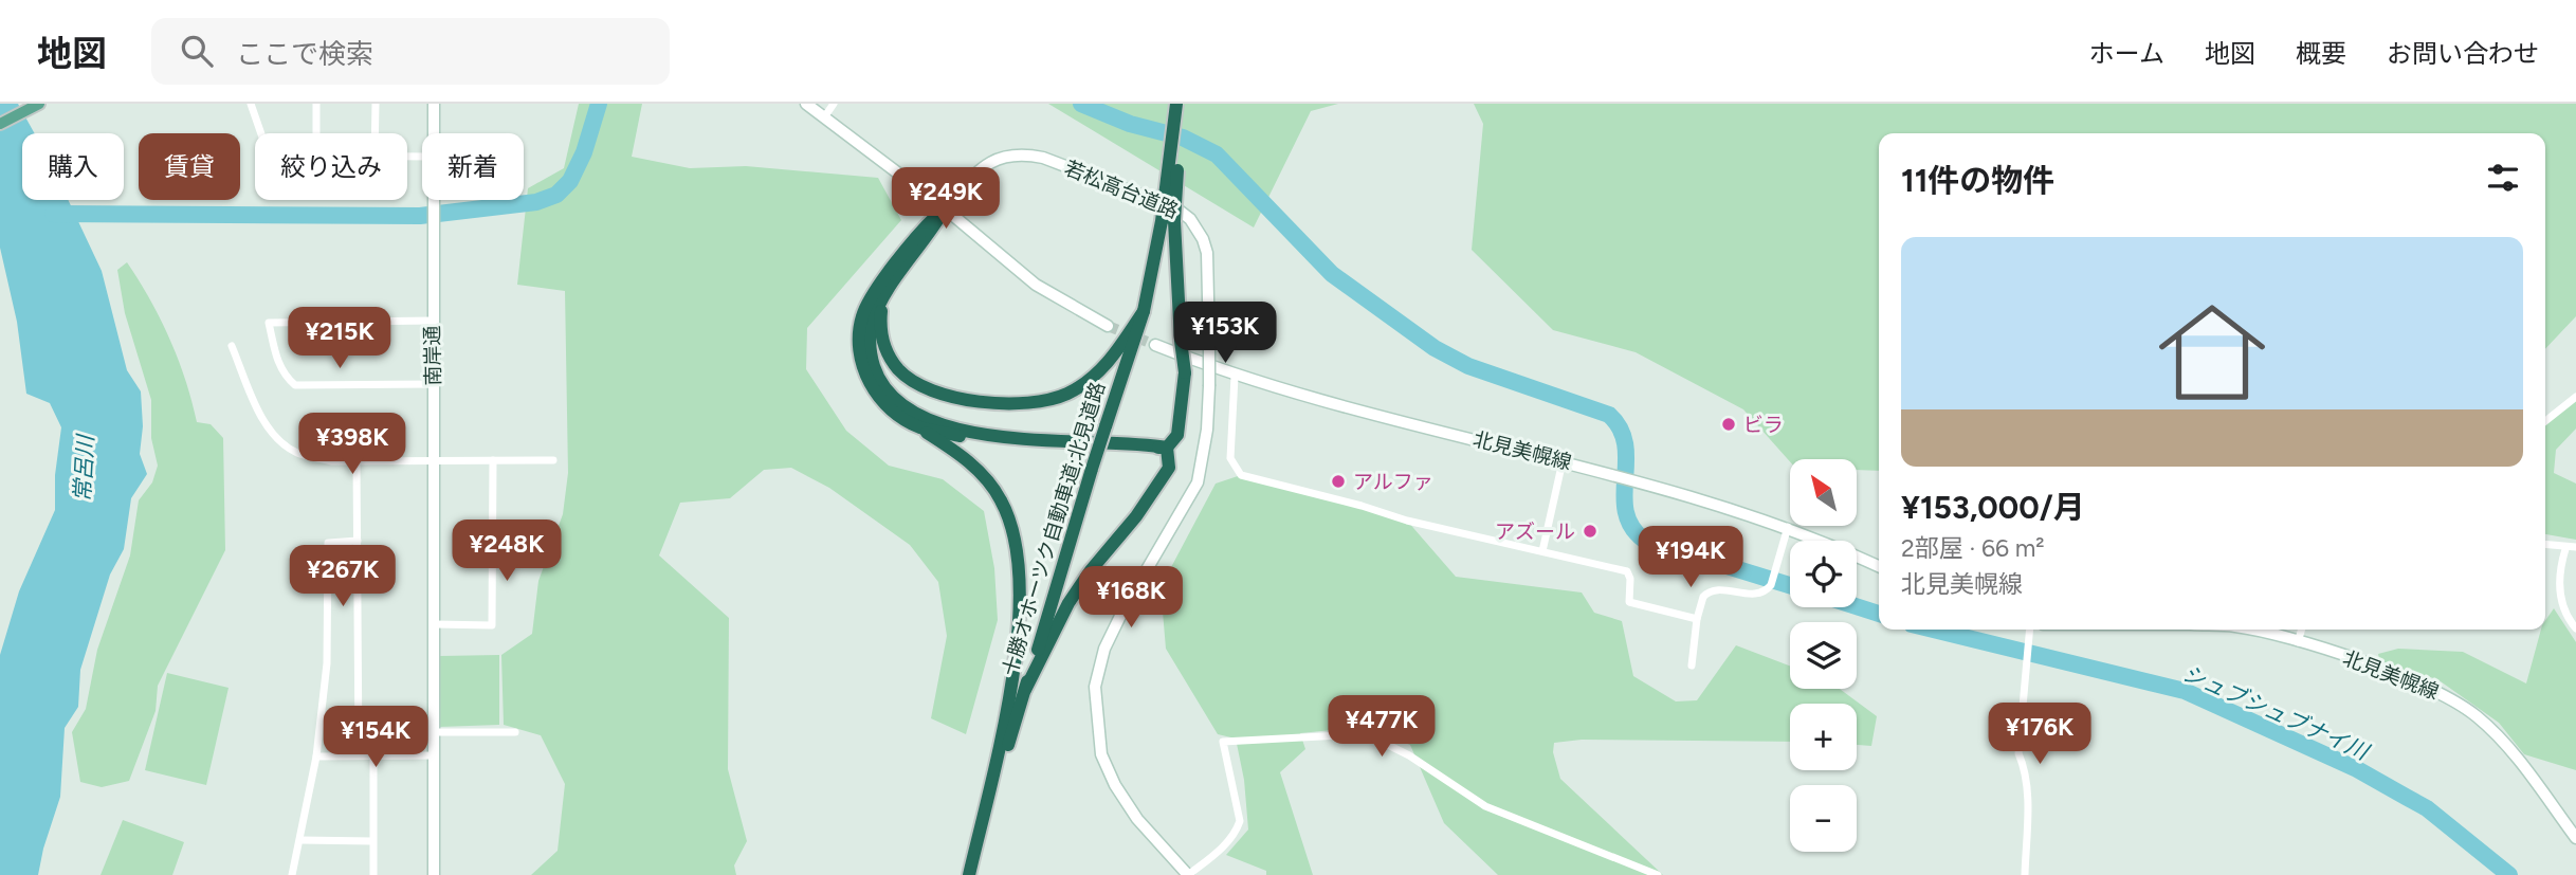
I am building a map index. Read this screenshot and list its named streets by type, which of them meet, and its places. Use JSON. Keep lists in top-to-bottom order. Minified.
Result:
{"streets":{"highway":["十勝オホーツク自動車道;北見道路"],"main road":["若松高台道路","南岸通","北見美幌線"]},"water":["常呂川","シュブシュブナイ川"],"places":["ビラ","アルファ","アズール"],"north":"top left","page":{"header":"地図","search":"ここで検索","nav":["ホーム","地図","概要","お問い合わせ"],"chip":["購入","賃貸","絞り込み","新着"],"heading":"11件の物件","price":["¥249K","¥153K","¥215K","¥398K","¥248K","¥194K","¥267K","¥168K","¥477K","¥176K","¥154K"],"list":[{"name":"¥153,000/月","note":"2部屋 · 66 m² · 北見美幌線"}],"map_buttons":["+","−"]}}
